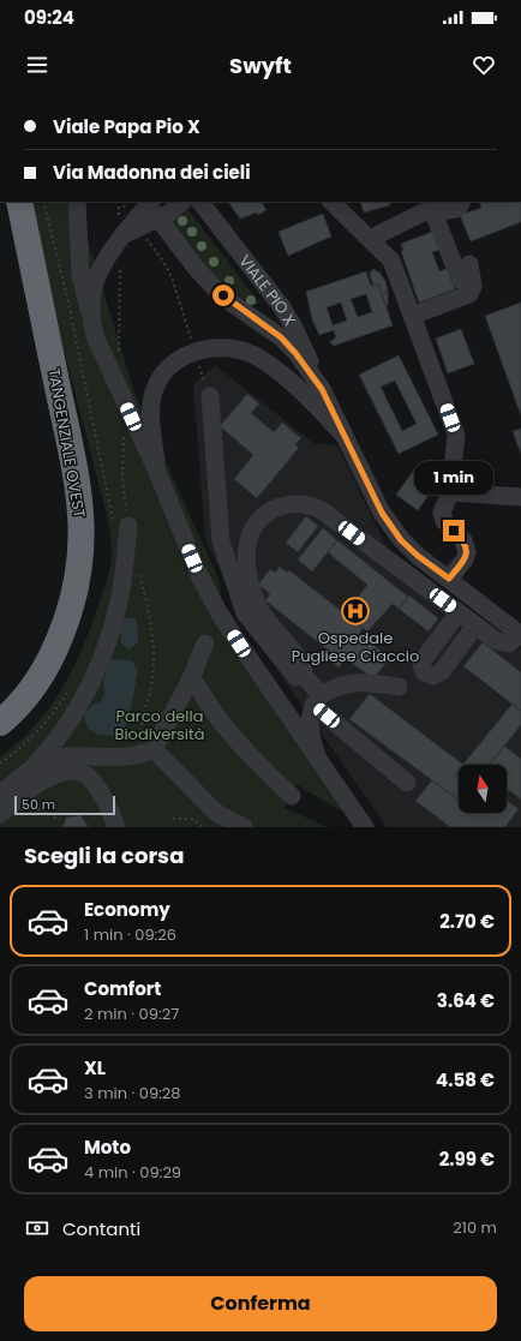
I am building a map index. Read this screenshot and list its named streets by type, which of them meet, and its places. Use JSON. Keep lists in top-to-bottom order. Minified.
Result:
{"streets":{"highway":["TANGENZIALE OVEST"],"street":["VIALE PIO X"]},"parks":["Parco della Biodiversità"],"places":{"hospital":["Ospedale Pugliese Ciaccio"]},"scale_bar":"50 m","north":"top","page":{"status":"09:24","header":"Swyft","banner":["Viale Papa Pio X","Via Madonna dei cieli"],"bubble":"1 min","scale":"50 m","heading":"Scegli la corsa","list":[{"name":"Economy","note":"1 min · 09:26","value":"2.70 €"},{"name":"Comfort","note":"2 min · 09:27","value":"3.64 €"},{"name":"XL","note":"3 min · 09:28","value":"4.58 €"},{"name":"Moto","note":"4 min · 09:29","value":"2.99 €"}],"pay":["Contanti","210 m"],"buttons":"Conferma"}}
